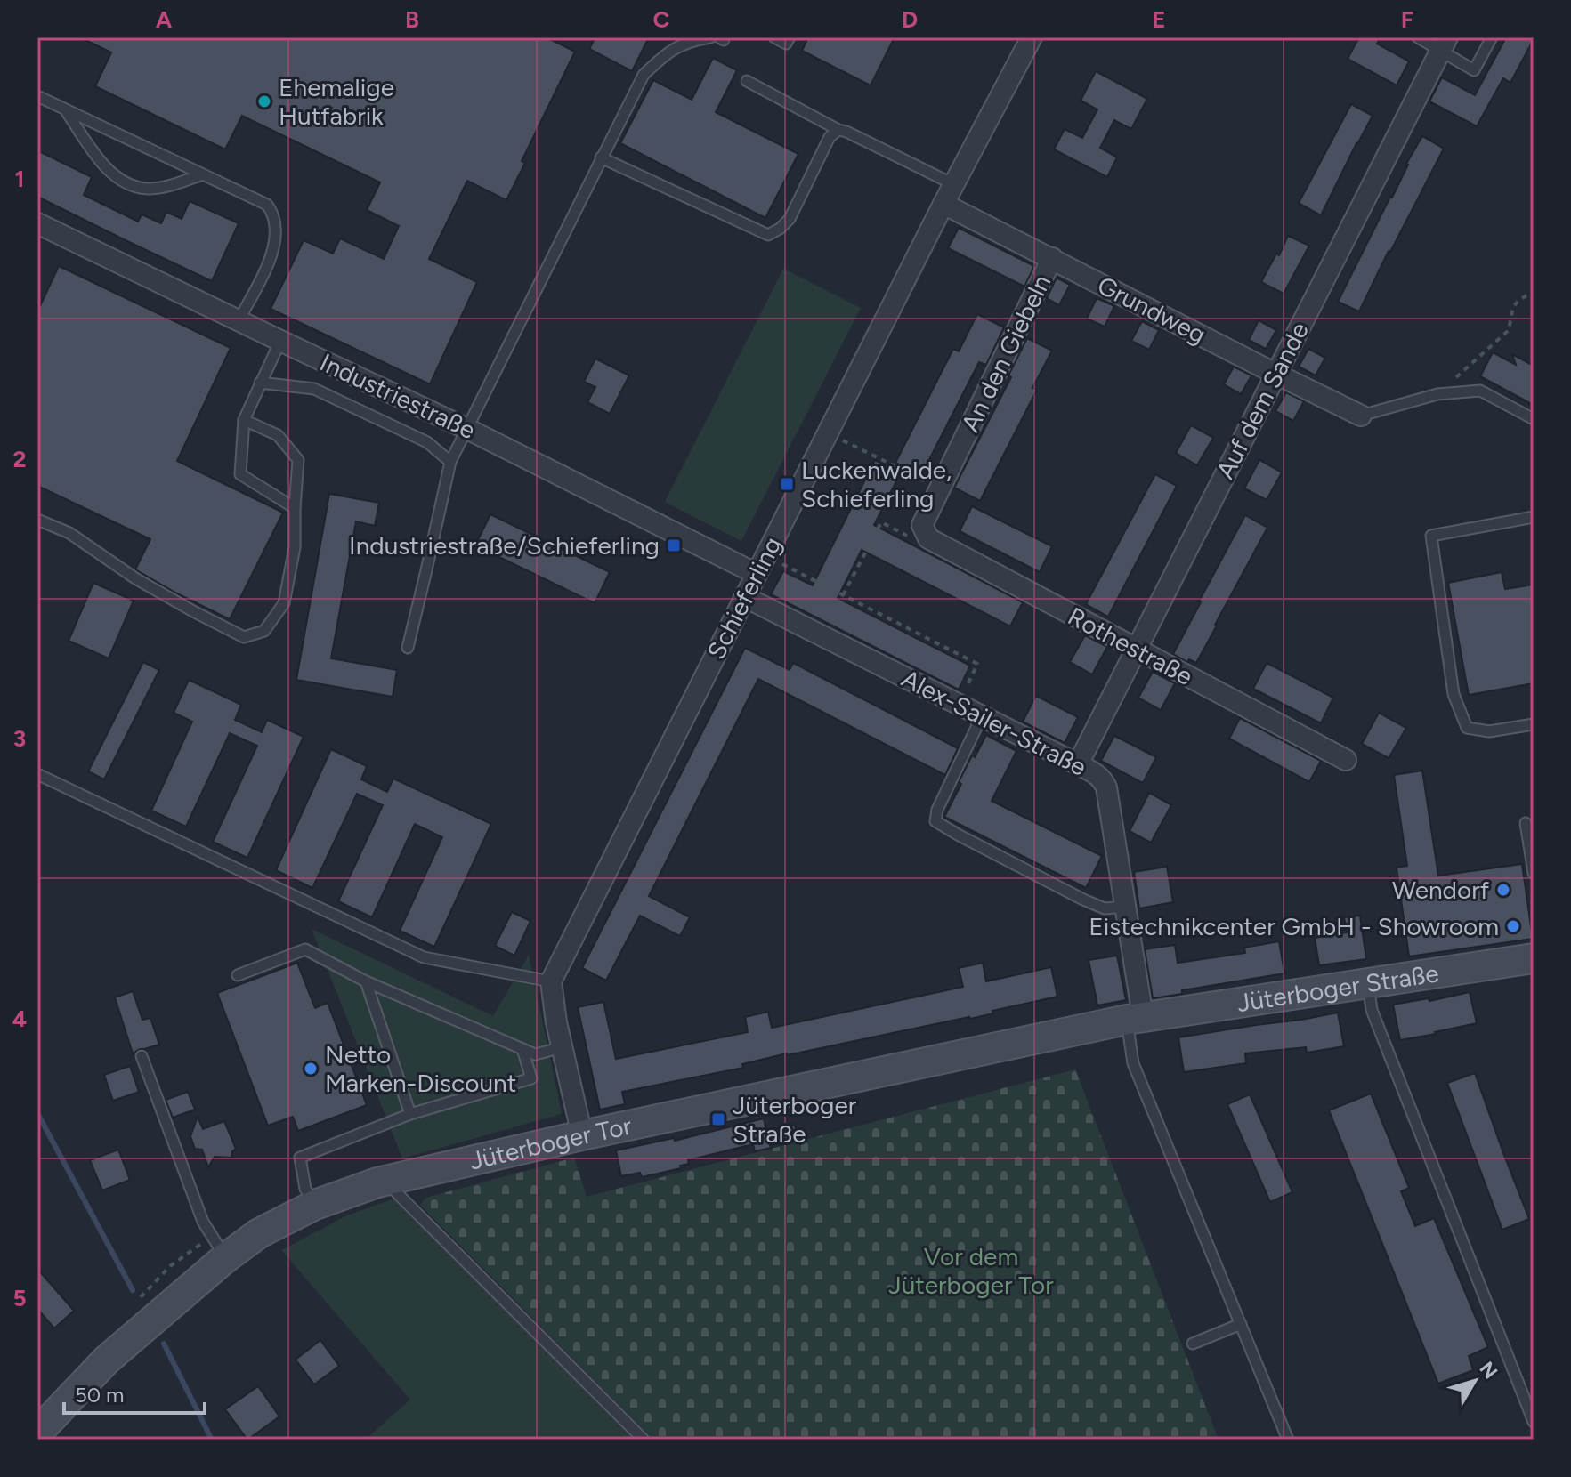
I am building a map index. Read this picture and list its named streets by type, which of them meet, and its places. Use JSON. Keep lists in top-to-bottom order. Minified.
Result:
{"streets":{"main road":["Jüterboger Straße","Jüterboger Tor"],"street":["Grundweg","An den Giebeln","Industriestraße","Auf dem Sande","Schieferling","Rothestraße","Alex-Sailer-Straße"]},"crossings":[["Grundweg","An den Giebeln"],["Grundweg","Auf dem Sande"],["Grundweg","Schieferling"],["An den Giebeln","Rothestraße"],["Industriestraße","Schieferling"],["Auf dem Sande","Rothestraße"],["Auf dem Sande","Alex-Sailer-Straße"],["Schieferling","Alex-Sailer-Straße"],["Alex-Sailer-Straße","Jüterboger Straße"],["Alex-Sailer-Straße","Jüterboger Tor"],["Jüterboger Straße","Jüterboger Tor"]],"parks":["Vor dem Jüterboger Tor"],"places":{"other":["Ehemalige Hutfabrik","Wendorf","Eistechnikcenter GmbH - Showroom","Netto Marken-Discount"],"transit":["Luckenwalde, Schieferling","Industriestraße/Schieferling","Jüterboger Straße"]},"scale_bar":"50 m","north":"top right","grid":{"columns":["A","B","C","D","E","F"],"rows":["1","2","3","4","5"]}}
